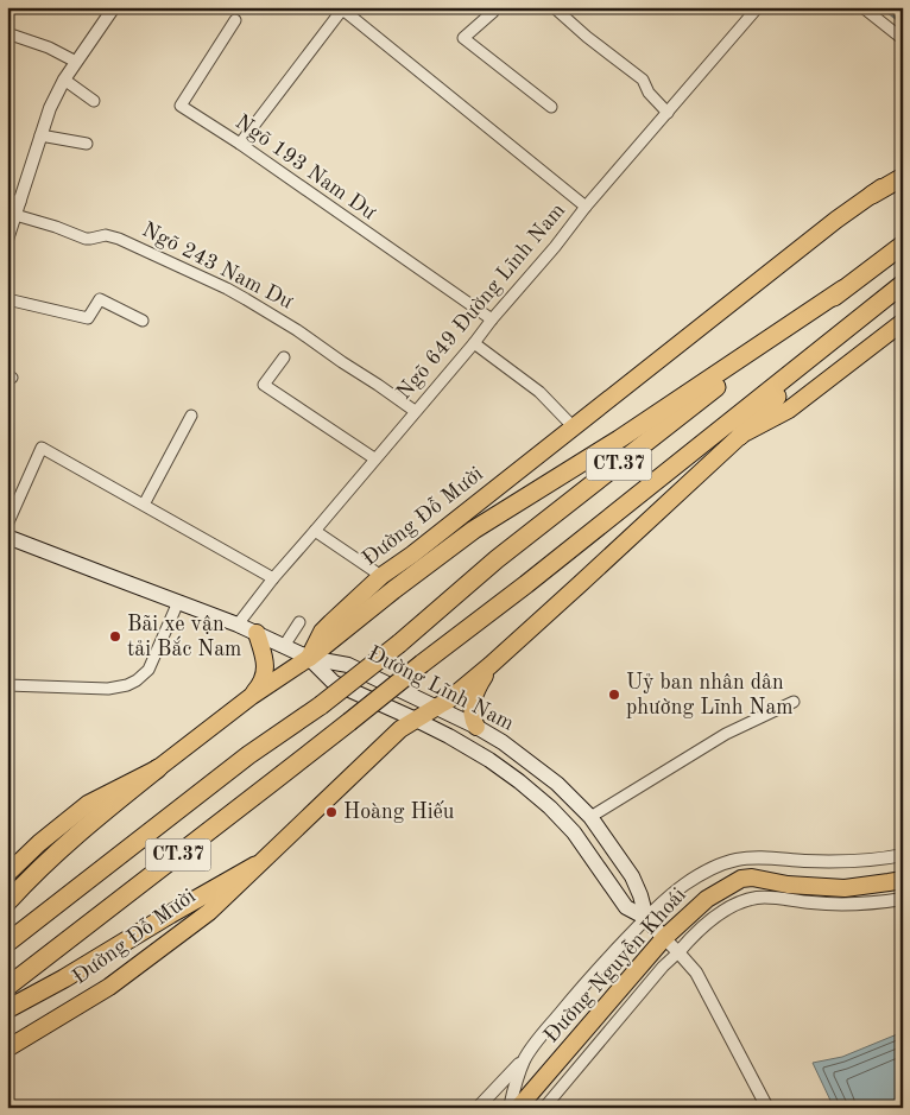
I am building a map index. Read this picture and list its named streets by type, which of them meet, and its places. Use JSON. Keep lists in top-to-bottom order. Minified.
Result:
{"streets":{"highway":["CT.37"],"main road":["Đường Đỗ Mười","Đường Lĩnh Nam","Đường Nguyễn Khoái"],"street":["Ngõ 193 Nam Dư","Ngõ 243 Nam Dư","Ngõ 649 Đường Lĩnh Nam"]},"crossings":[["Ngõ 193 Nam Dư","Ngõ 649 Đường Lĩnh Nam"],["Ngõ 243 Nam Dư","Ngõ 649 Đường Lĩnh Nam"],["Ngõ 649 Đường Lĩnh Nam","Đường Lĩnh Nam"],["Đường Đỗ Mười","Đường Lĩnh Nam"],["Đường Lĩnh Nam","Đường Nguyễn Khoái"]],"places":["Bãi xe vận tải Bắc Nam","Uỷ ban nhân dân phường Lĩnh Nam","Hoàng Hiếu"]}
